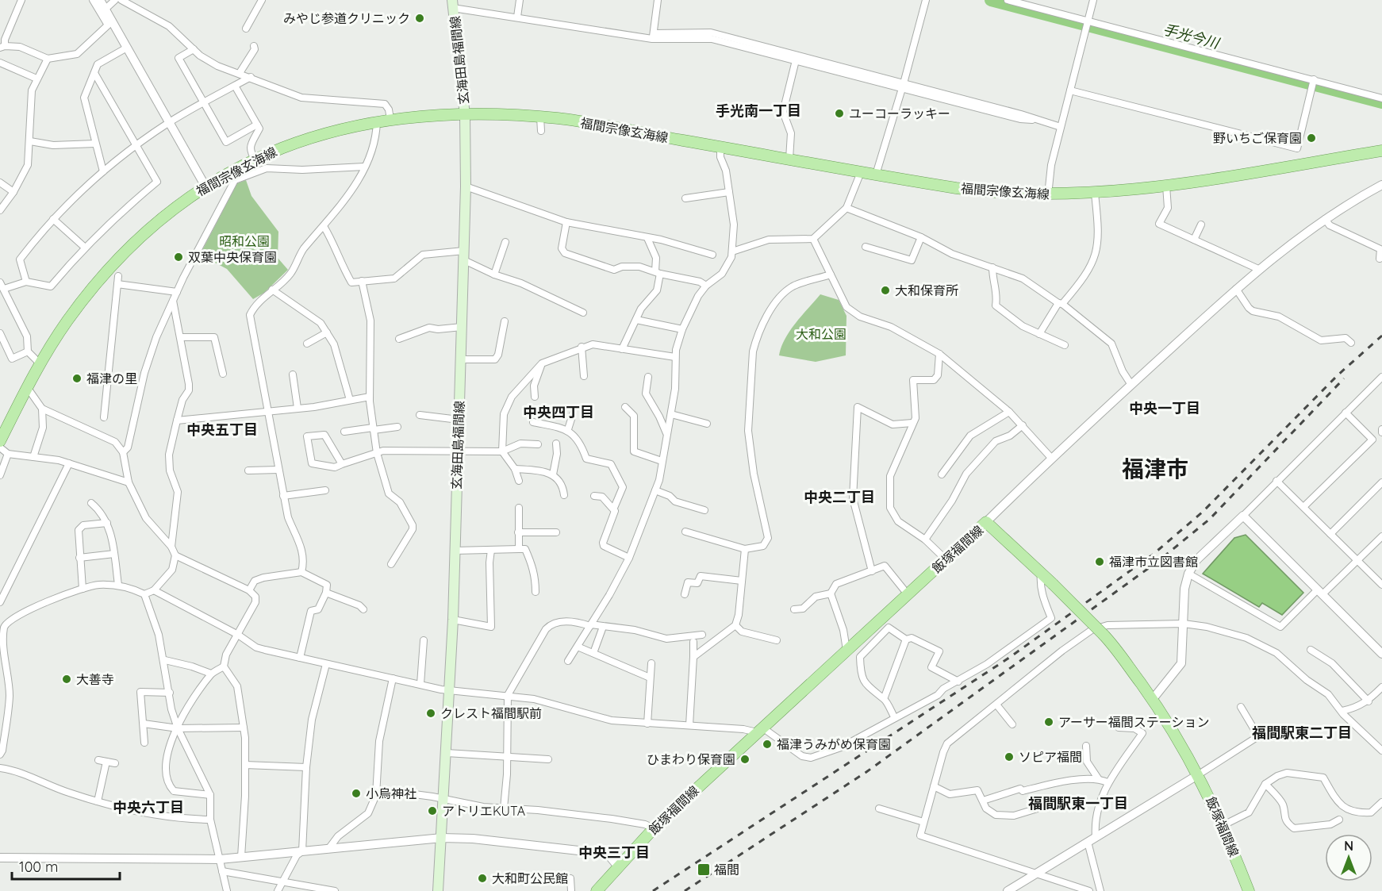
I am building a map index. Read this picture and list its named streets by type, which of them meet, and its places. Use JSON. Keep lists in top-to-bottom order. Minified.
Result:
{"streets":{"main road":["玄海田島福間線","福間宗像玄海線","飯塚福間線"]},"crossings":[["玄海田島福間線","福間宗像玄海線"]],"districts":["手光南一丁目","中央一丁目","中央四丁目","中央五丁目","福津市","中央二丁目","福間駅東二丁目","福間駅東一丁目","中央六丁目","中央三丁目"],"water":["手光今川"],"parks":["昭和公園","大和公園"],"places":{"other":["みやじ参道クリニック","ユーコーラッキー","野いちご保育園","双葉中央保育園","大和保育所","福津の里","福津市立図書館","大善寺","クレスト福間駅前","アーサー福間ステーション","福津うみがめ保育園","ソピア福間","ひまわり保育園","小烏神社","アトリエKUTA","大和町公民館"],"transit":["福間"]},"scale_bar":"100 m","north":"top"}
